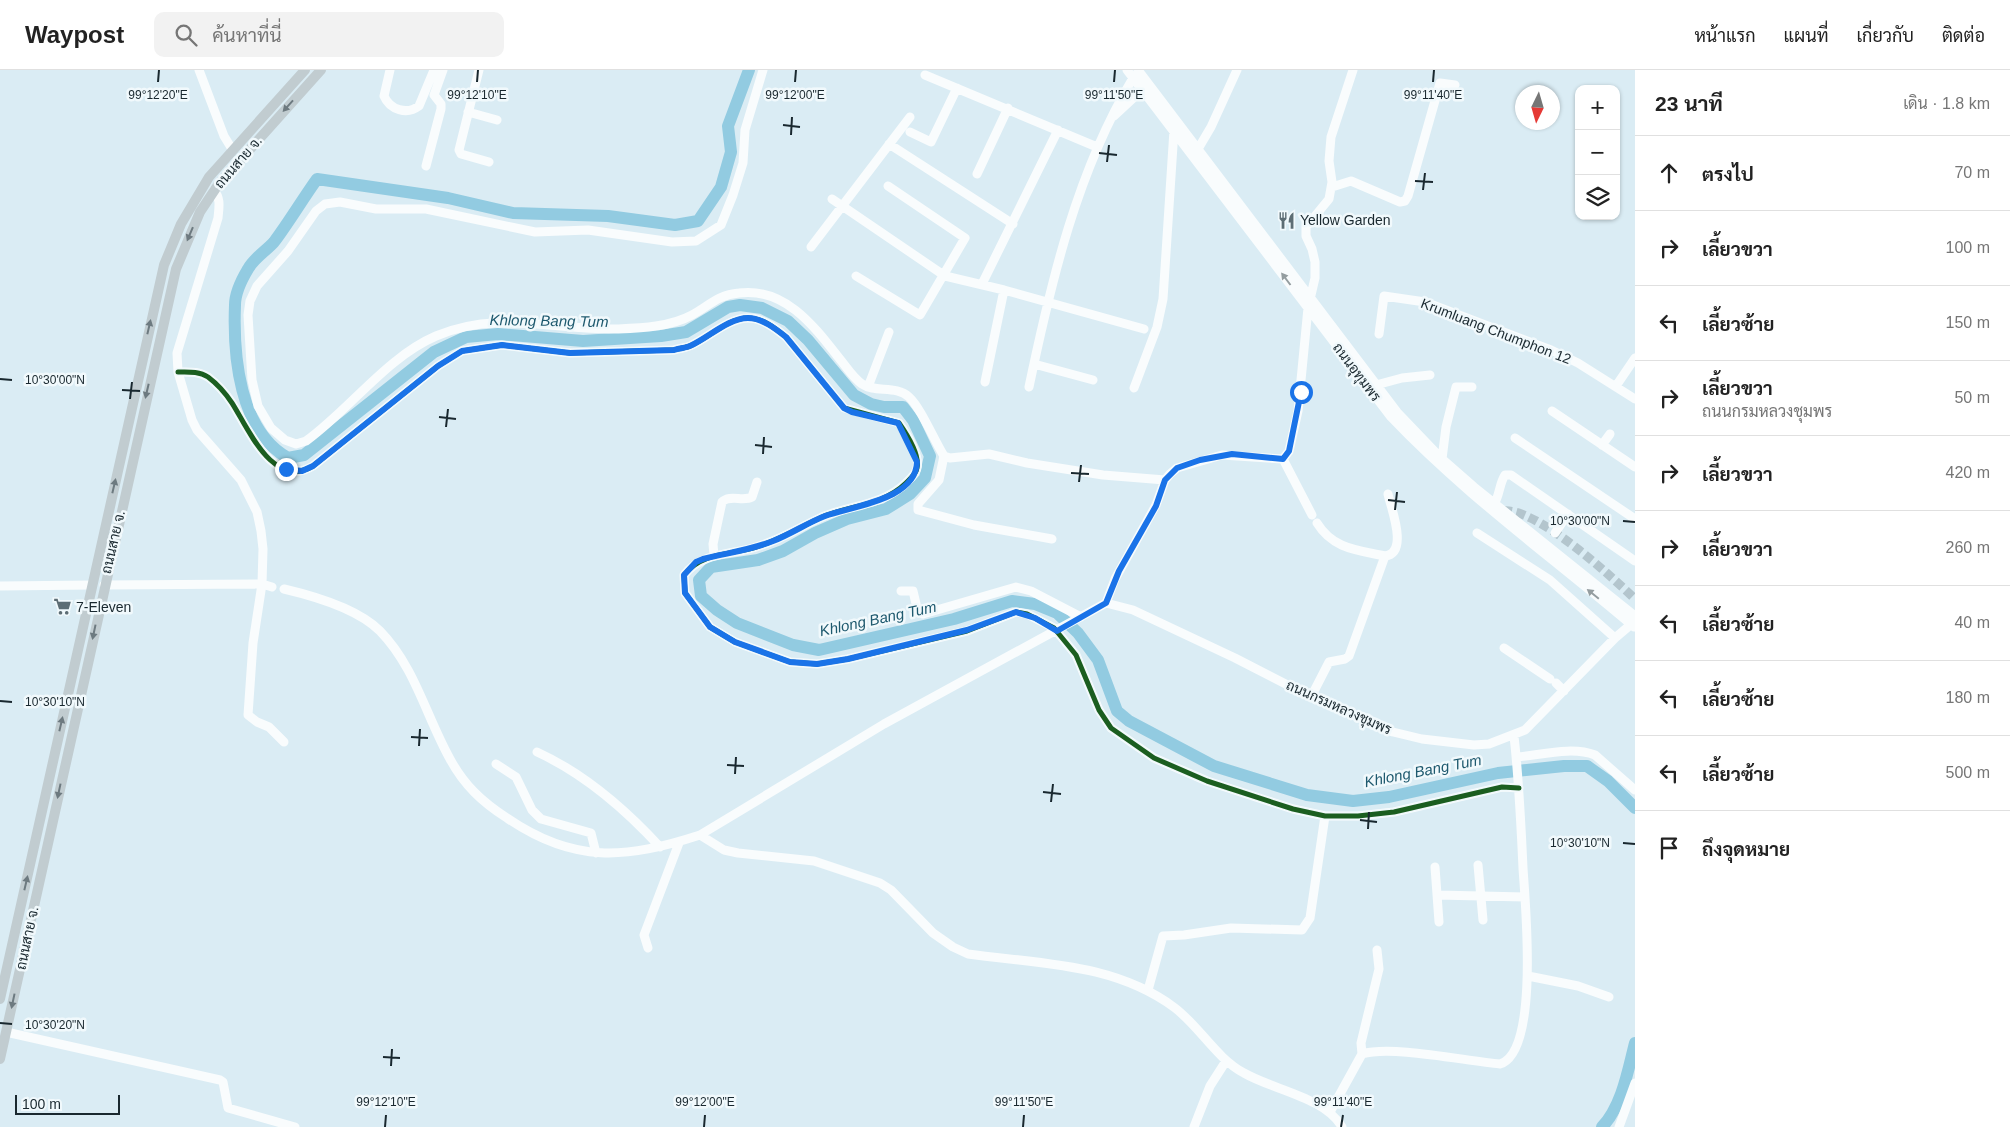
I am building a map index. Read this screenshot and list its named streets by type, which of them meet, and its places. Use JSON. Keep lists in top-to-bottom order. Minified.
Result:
{"streets":{"main road":["ถนนสาย จ."],"street":["Krumluang Chumphon 12","ถนนอุทุมพร","ถนนกรมหลวงชุมพร"]},"crossings":[["ถนนอุทุมพร","ถนนกรมหลวงชุมพร"]],"water":["Khlong Bang Tum"],"places":{"restaurant":["Yellow Garden"],"supermarket":["7-Eleven"]},"scale_bar":"100 m","north":"bottom","page":{"header":"Waypost","search":"ค้นหาที่นี่","nav":["หน้าแรก","แผนที่","เกี่ยวกับ","ติดต่อ"],"heading":["23 นาที","เดิน · 1.8 km"],"map_buttons":["+","−"],"list":[["ตรงไป","70 m"],["เลี้ยวขวา","100 m"],["เลี้ยวซ้าย","150 m"],["เลี้ยวขวา","ถนนกรมหลวงชุมพร","50 m"],["เลี้ยวขวา","420 m"],["เลี้ยวขวา","260 m"],["เลี้ยวซ้าย","40 m"],["เลี้ยวซ้าย","180 m"],["เลี้ยวซ้าย","500 m"],"ถึงจุดหมาย"],"scale":"100 m"},"coordinates":["99°12'20\"E","99°12'10\"E","99°12'00\"E","99°11'50\"E","99°11'40\"E","10°30'00\"N","10°30'10\"N","10°30'20\"N"]}
